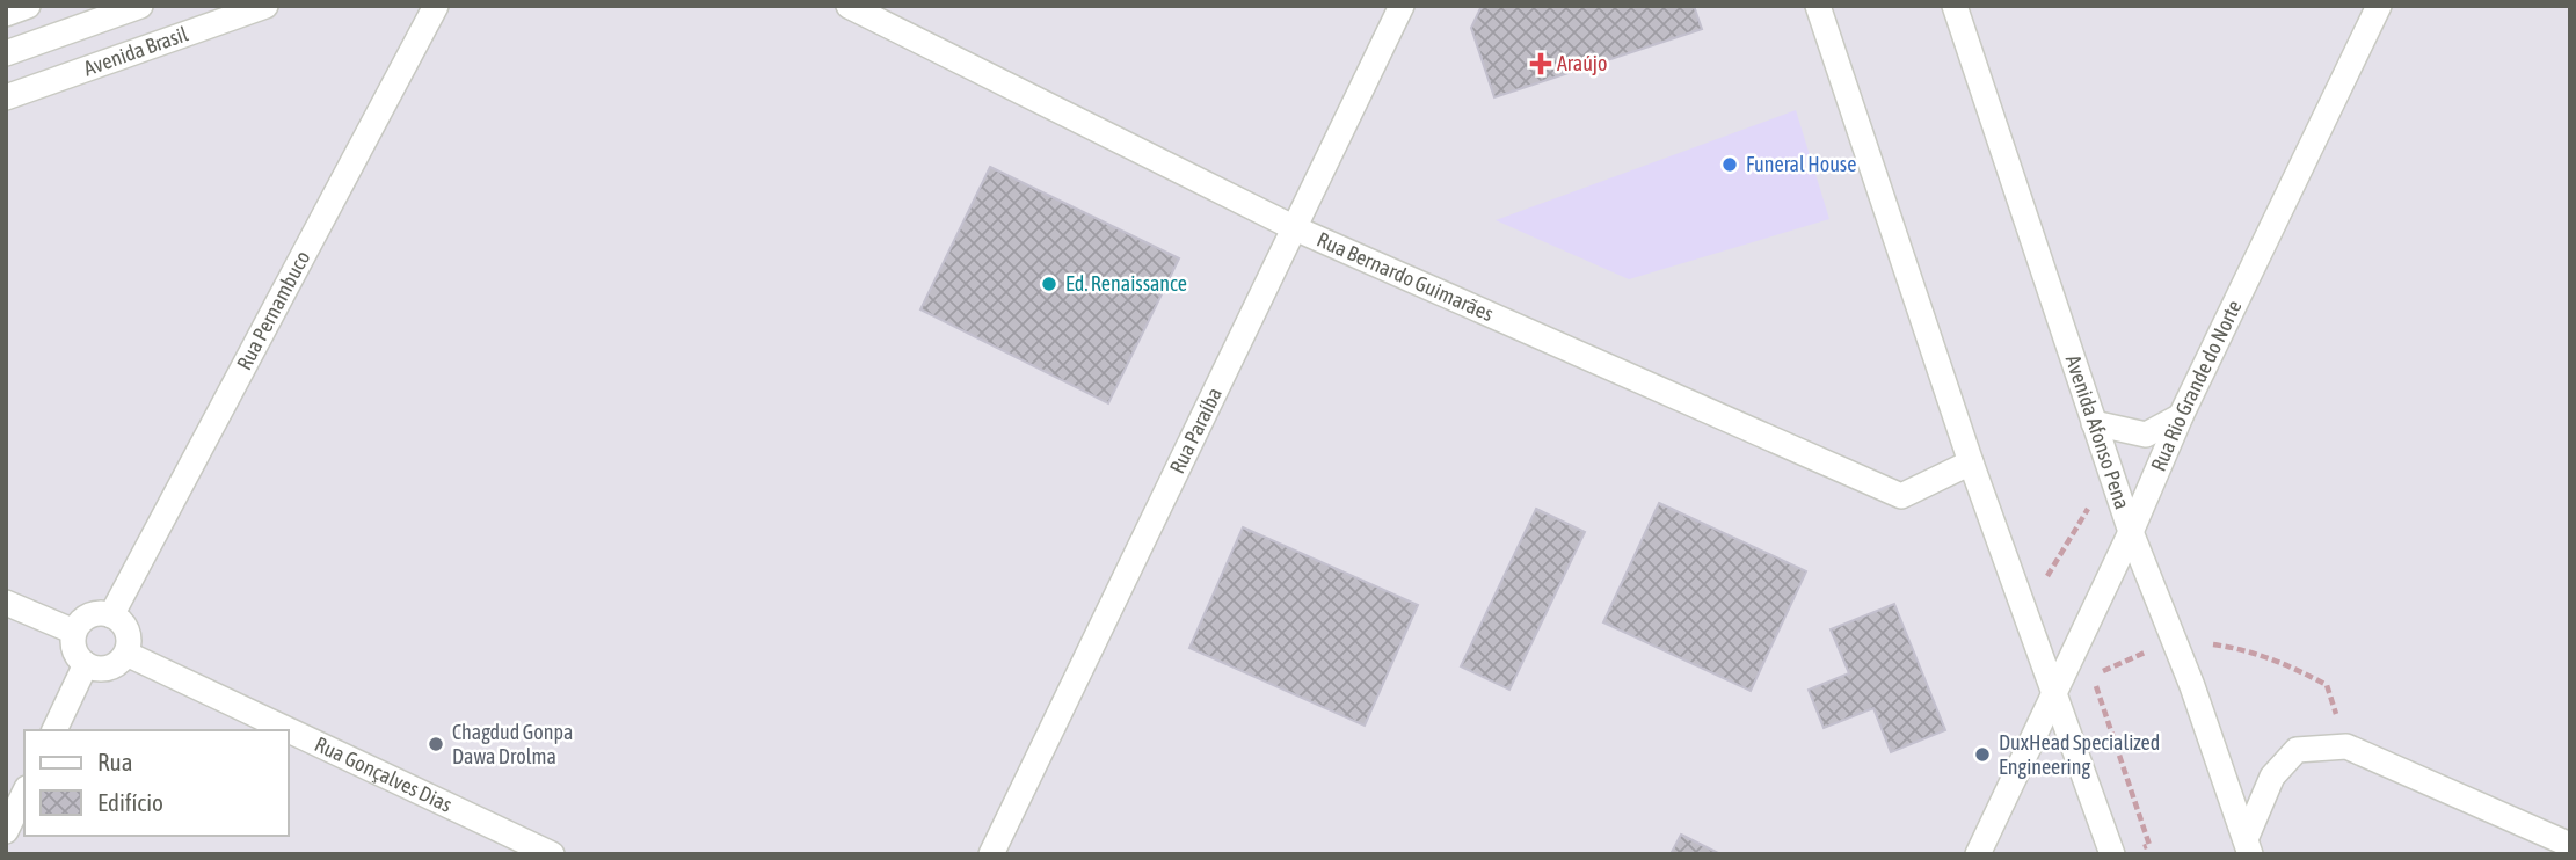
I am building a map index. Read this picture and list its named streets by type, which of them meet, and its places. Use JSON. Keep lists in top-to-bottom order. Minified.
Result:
{"streets":{"street":["Avenida Brasil","Rua Bernardo Guimarães","Rua Pernambuco","Rua Rio Grande do Norte","Rua Paraíba","Avenida Afonso Pena","Rua Gonçalves Dias"]},"crossings":[["Rua Bernardo Guimarães","Rua Paraíba"],["Rua Pernambuco","Rua Gonçalves Dias"],["Rua Rio Grande do Norte","Avenida Afonso Pena"]],"places":{"health":["Araújo"],"other":["Funeral House","Ed. Renaissance","Chagdud Gonpa Dawa Drolma","DuxHead Specialized Engineering"]},"legend":["Rua","Edifício"]}
